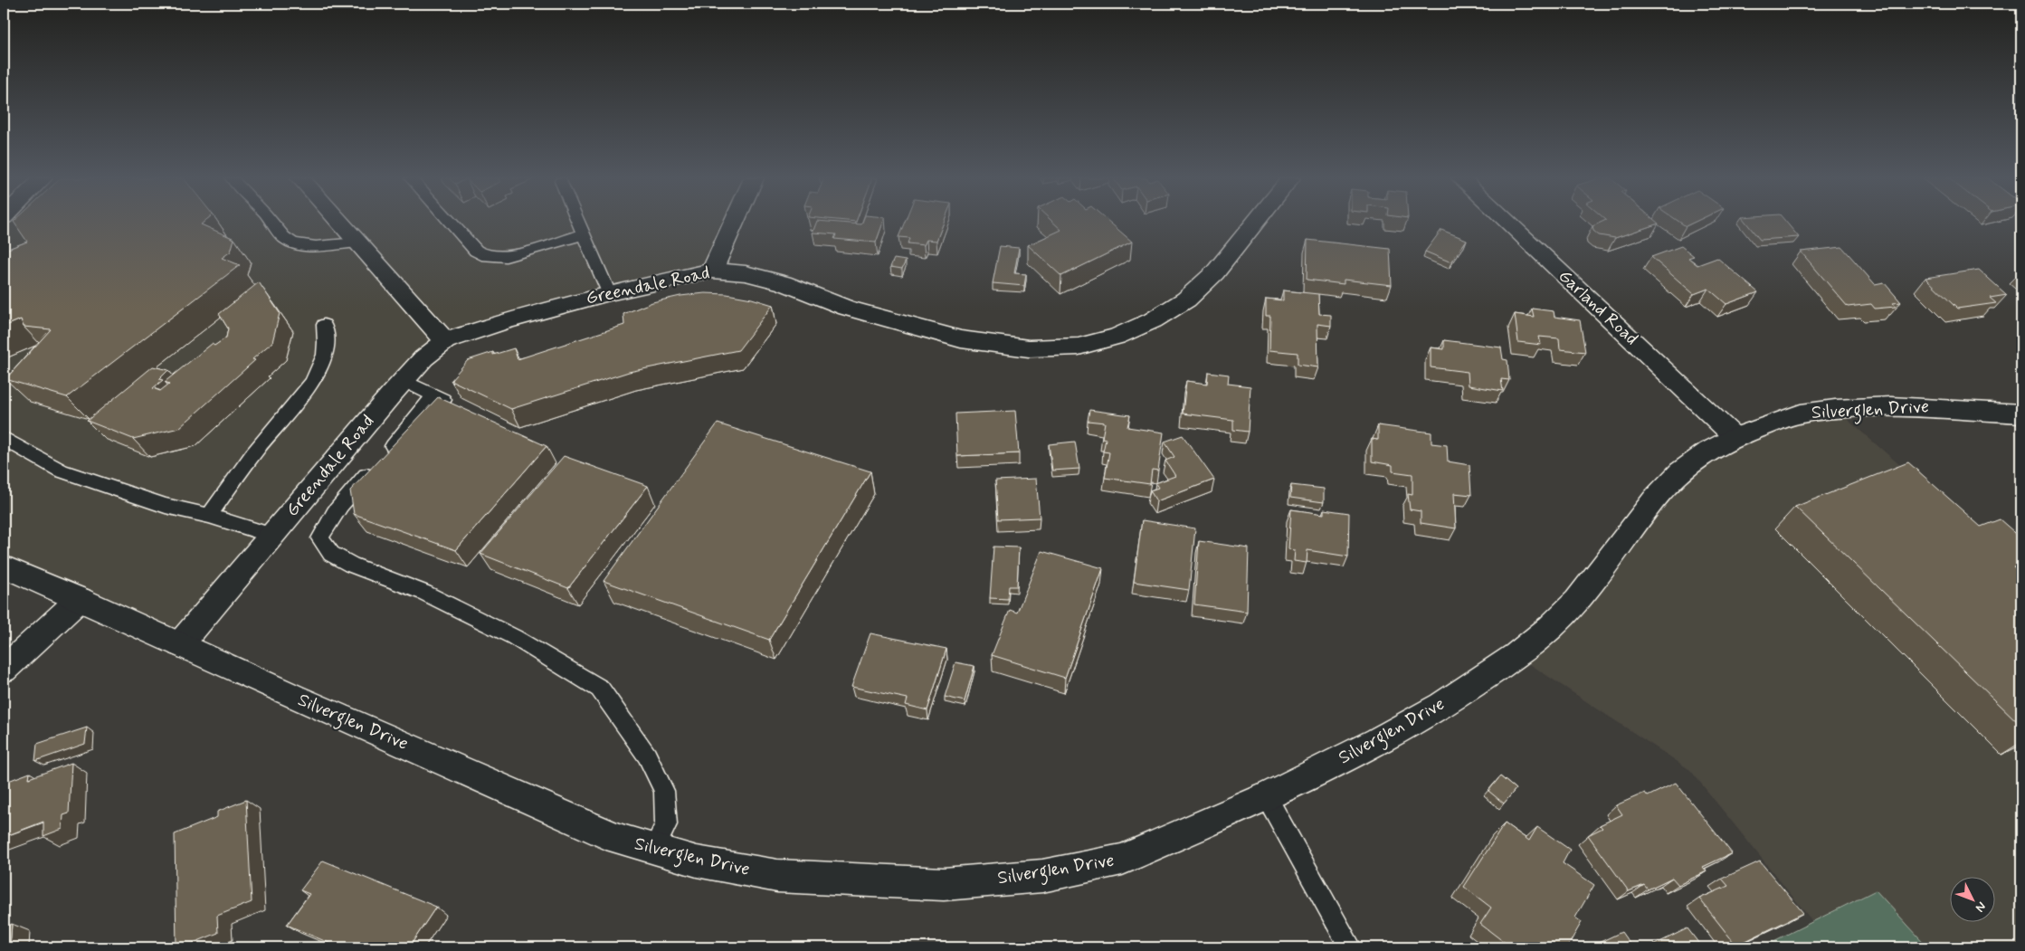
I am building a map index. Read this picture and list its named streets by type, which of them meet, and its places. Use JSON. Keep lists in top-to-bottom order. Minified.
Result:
{"streets":{"street":["Greendale Road","Garland Road","Silverglen Drive"]},"crossings":[["Greendale Road","Silverglen Drive"],["Garland Road","Silverglen Drive"]],"north":"bottom right"}
